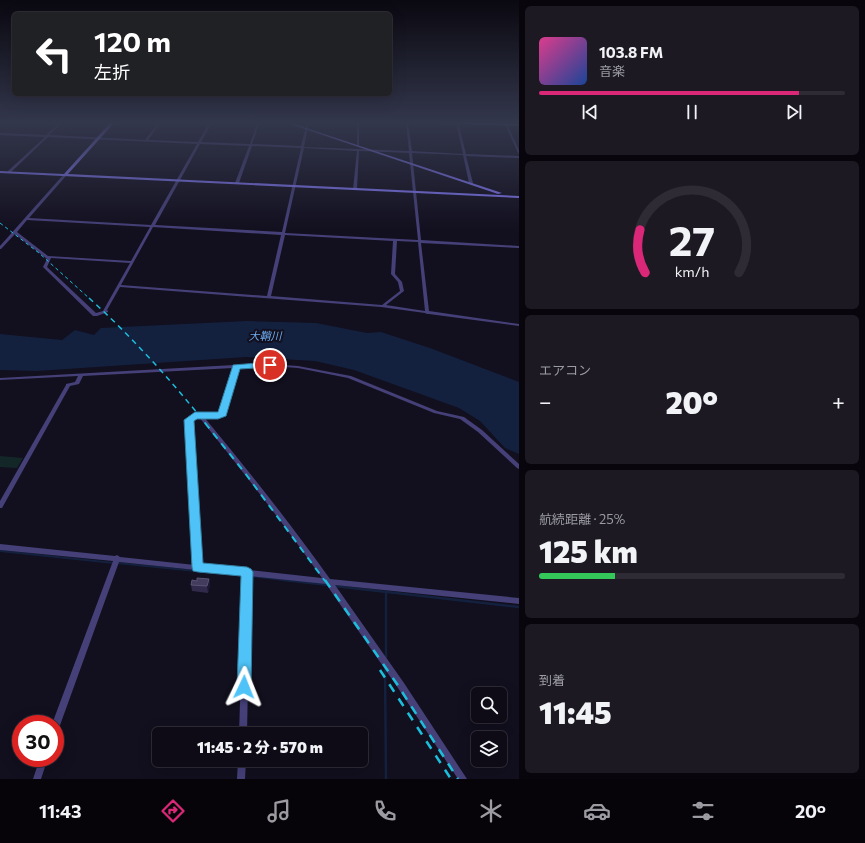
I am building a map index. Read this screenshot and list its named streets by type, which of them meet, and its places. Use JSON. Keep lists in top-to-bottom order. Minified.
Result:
{"water":["大鞘川"],"page":{"turn":["120 m","左折"],"song":["103.8 FM","音楽"],"tile":["エアコン",["航続距離 · 25%","125 km"],["到着","11:45"]],"heat":["−","20°","+"],"limit":"30","trip":"11:45 · 2 分 · 570 m","tabs":["11:43","20°"],"gauge":["27","km/h"]}}
